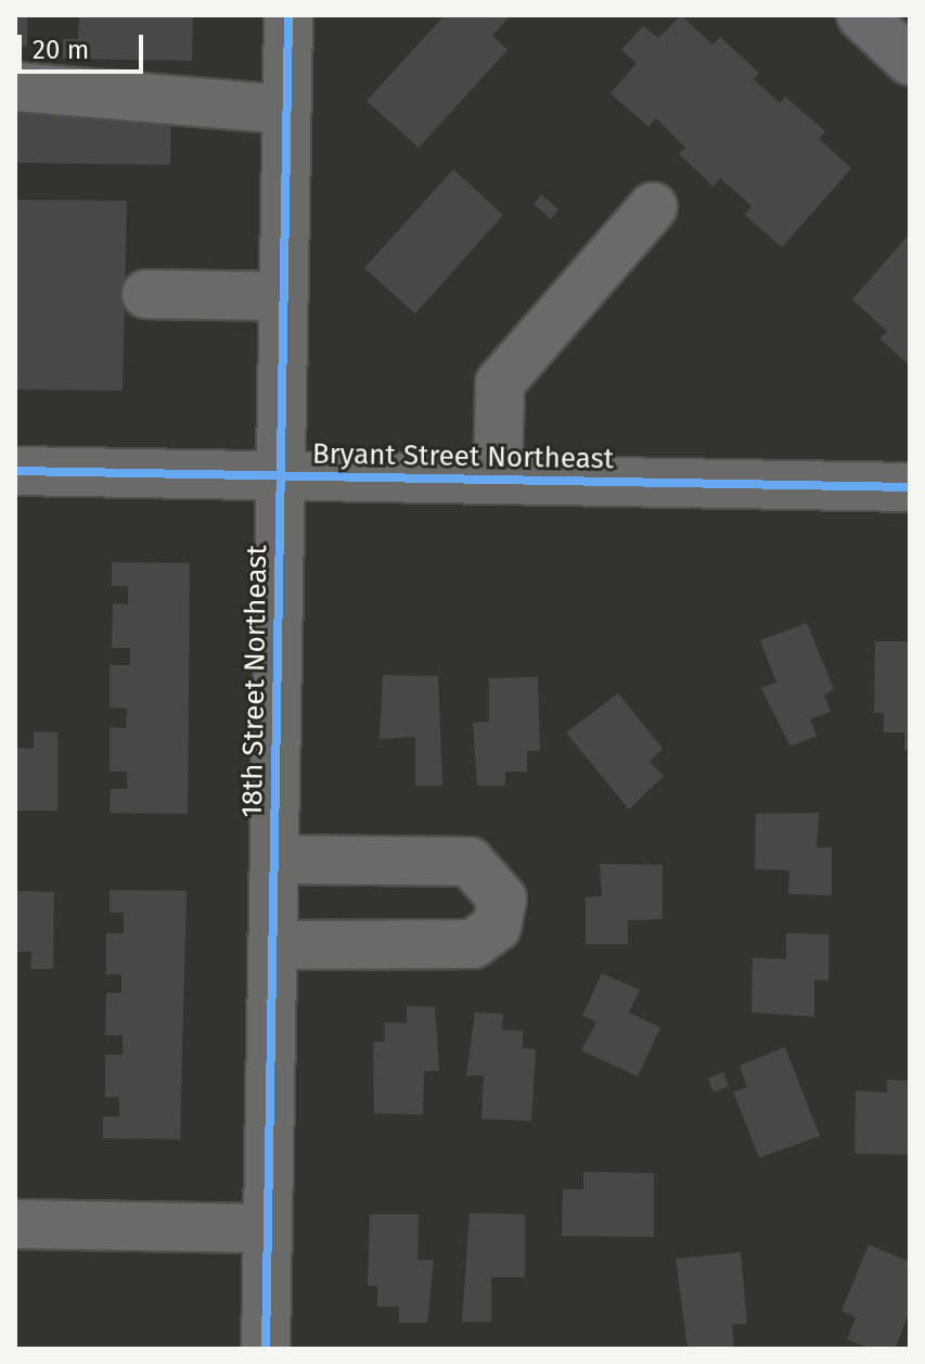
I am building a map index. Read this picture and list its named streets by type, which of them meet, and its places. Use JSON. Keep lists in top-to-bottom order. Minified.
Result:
{"streets":{"street":["Bryant Street Northeast","18th Street Northeast"]},"crossings":[["Bryant Street Northeast","18th Street Northeast"]],"scale_bar":"20 m"}
